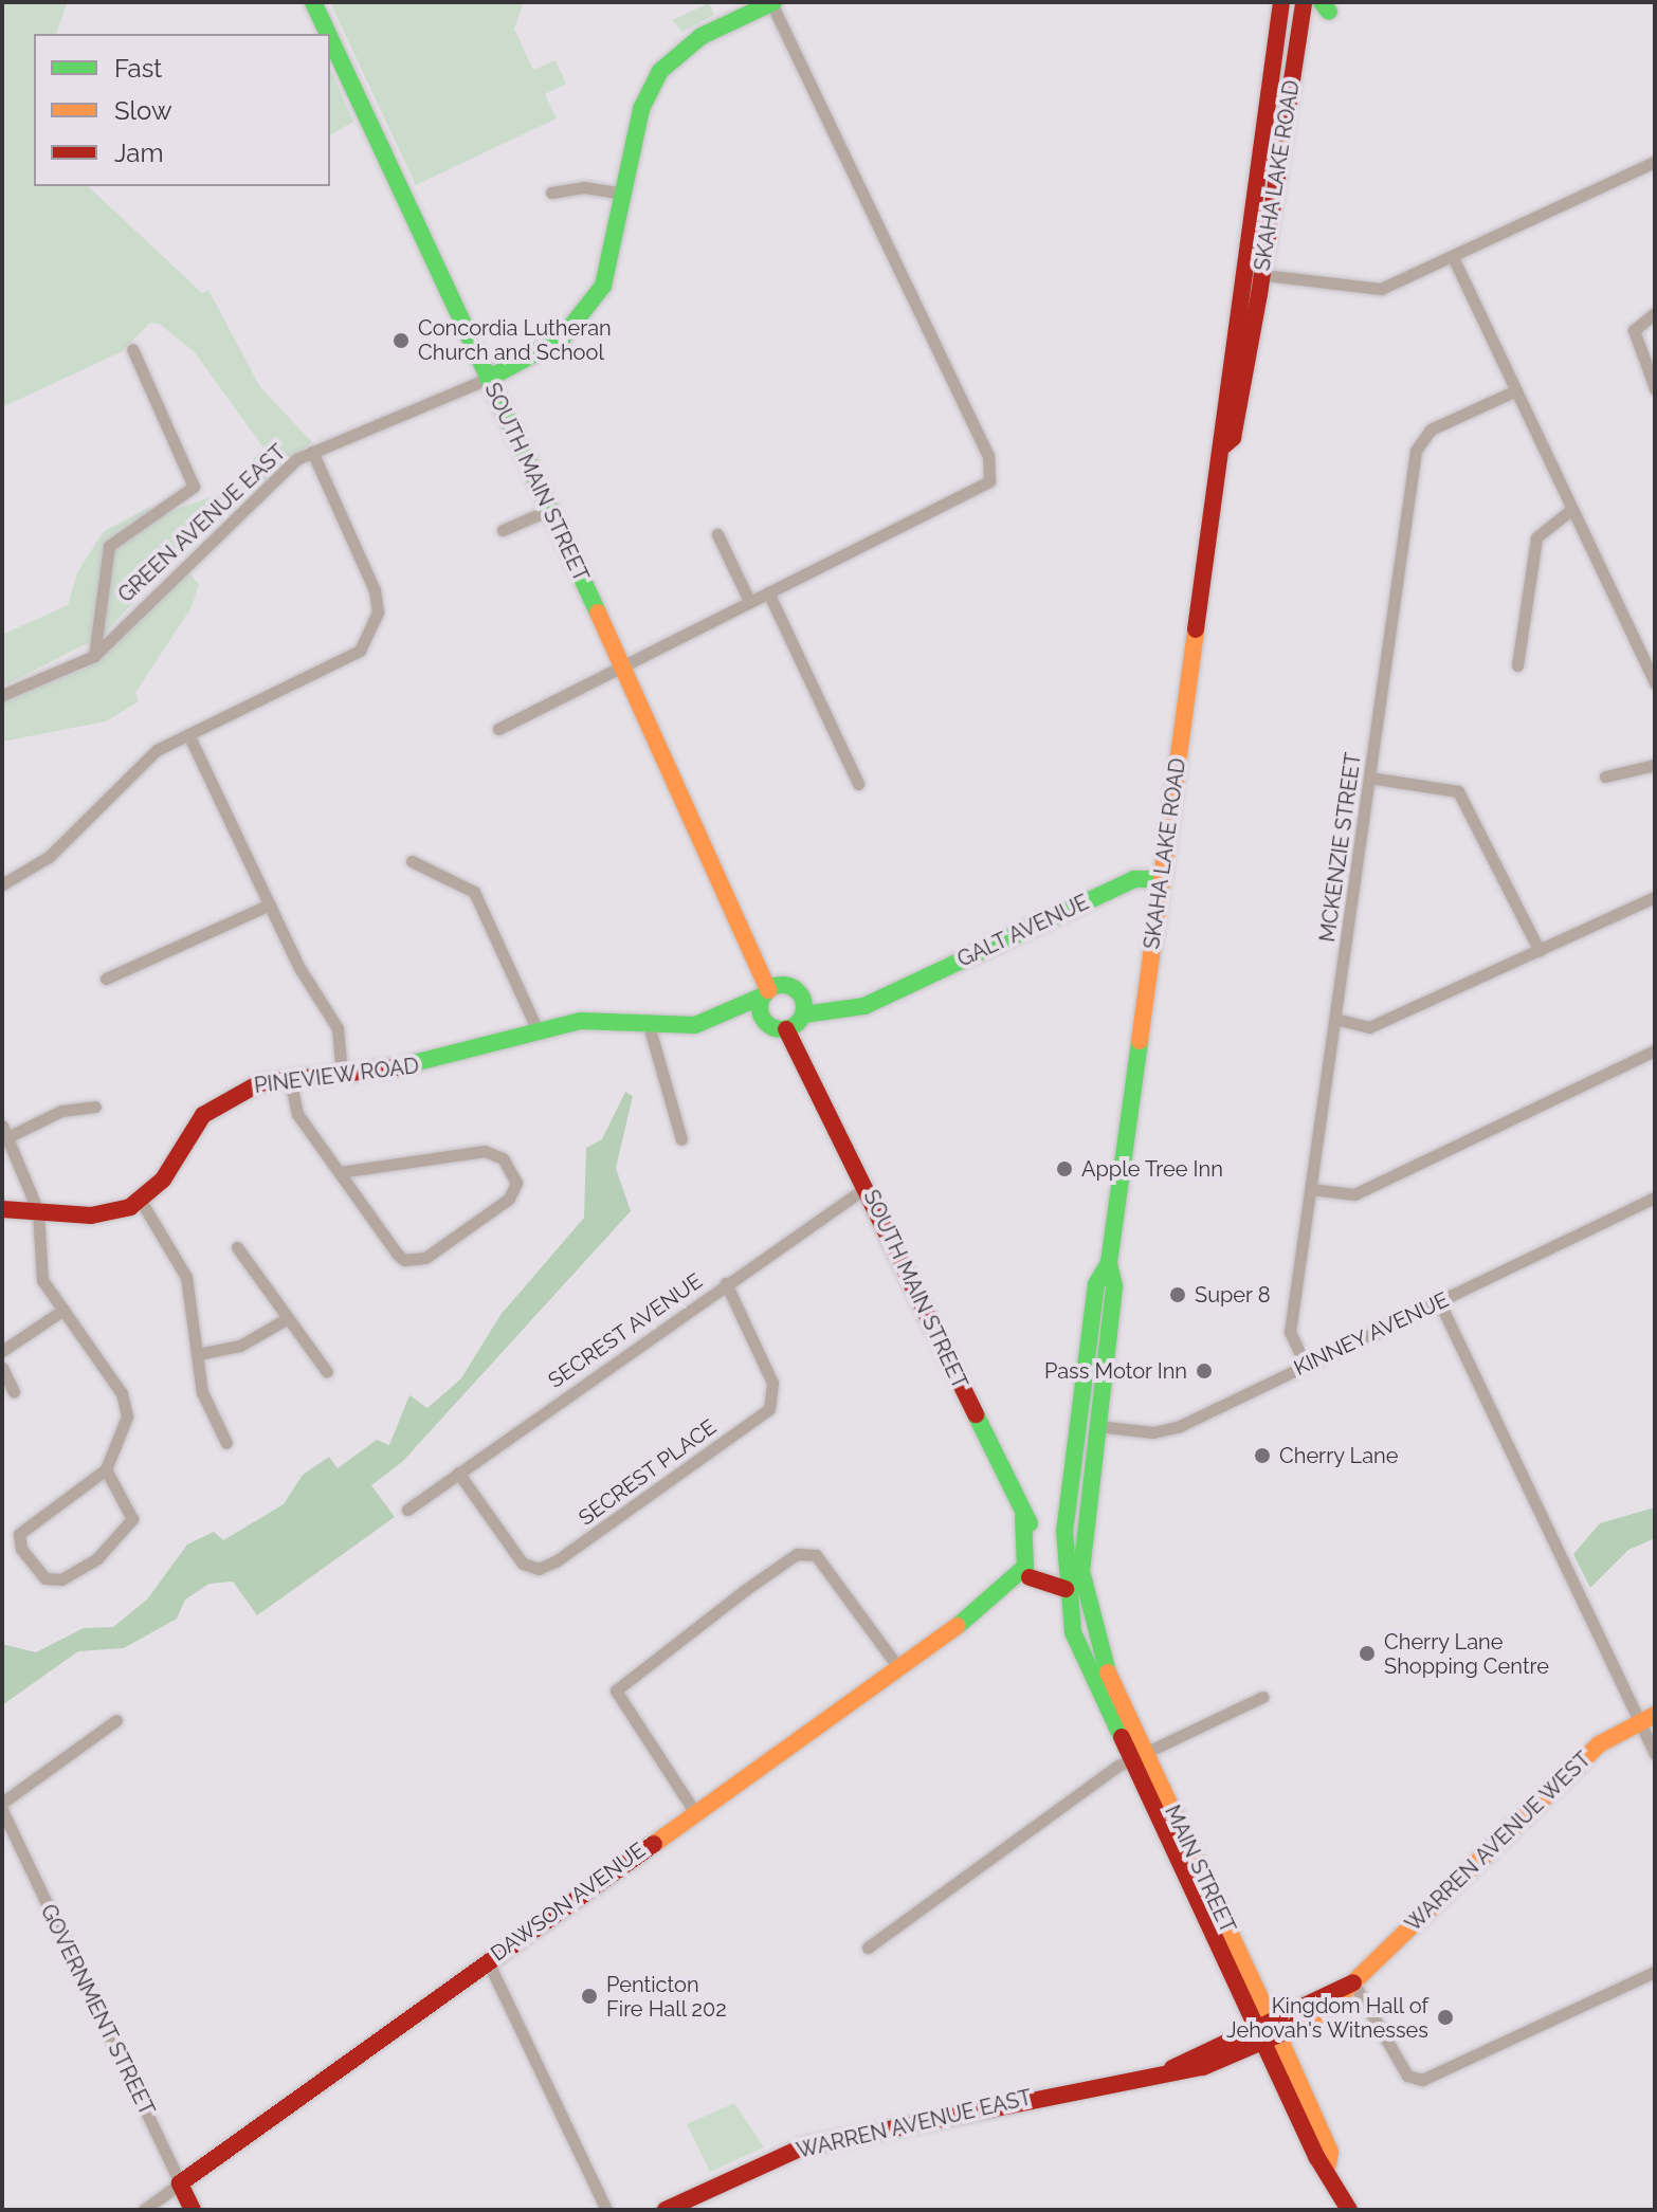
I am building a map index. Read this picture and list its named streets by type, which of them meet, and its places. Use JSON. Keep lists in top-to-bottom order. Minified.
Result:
{"streets":{"street":["SKAHA LAKE ROAD","SOUTH MAIN STREET","GREEN AVENUE EAST","MCKENZIE STREET","GALT AVENUE","PINEVIEW ROAD","SECREST AVENUE","KINNEY AVENUE","SECREST PLACE","WARREN AVENUE WEST","MAIN STREET","DAWSON AVENUE","GOVERNMENT STREET","WARREN AVENUE EAST"]},"crossings":[["SKAHA LAKE ROAD","GALT AVENUE"],["SKAHA LAKE ROAD","KINNEY AVENUE"],["SKAHA LAKE ROAD","MAIN STREET"],["SOUTH MAIN STREET","GREEN AVENUE EAST"],["SOUTH MAIN STREET","GALT AVENUE"],["SOUTH MAIN STREET","PINEVIEW ROAD"],["SOUTH MAIN STREET","SECREST AVENUE"],["SOUTH MAIN STREET","DAWSON AVENUE"],["MCKENZIE STREET","KINNEY AVENUE"],["GALT AVENUE","PINEVIEW ROAD"],["SECREST AVENUE","SECREST PLACE"],["WARREN AVENUE WEST","MAIN STREET"],["WARREN AVENUE WEST","WARREN AVENUE EAST"],["MAIN STREET","WARREN AVENUE EAST"],["DAWSON AVENUE","GOVERNMENT STREET"]],"places":["Concordia Lutheran Church and School","Apple Tree Inn","Super 8","Pass Motor Inn","Cherry Lane","Cherry Lane Shopping Centre","Penticton Fire Hall 202","Kingdom Hall of Jehovah's Witnesses"],"legend":["Fast","Slow","Jam"]}
